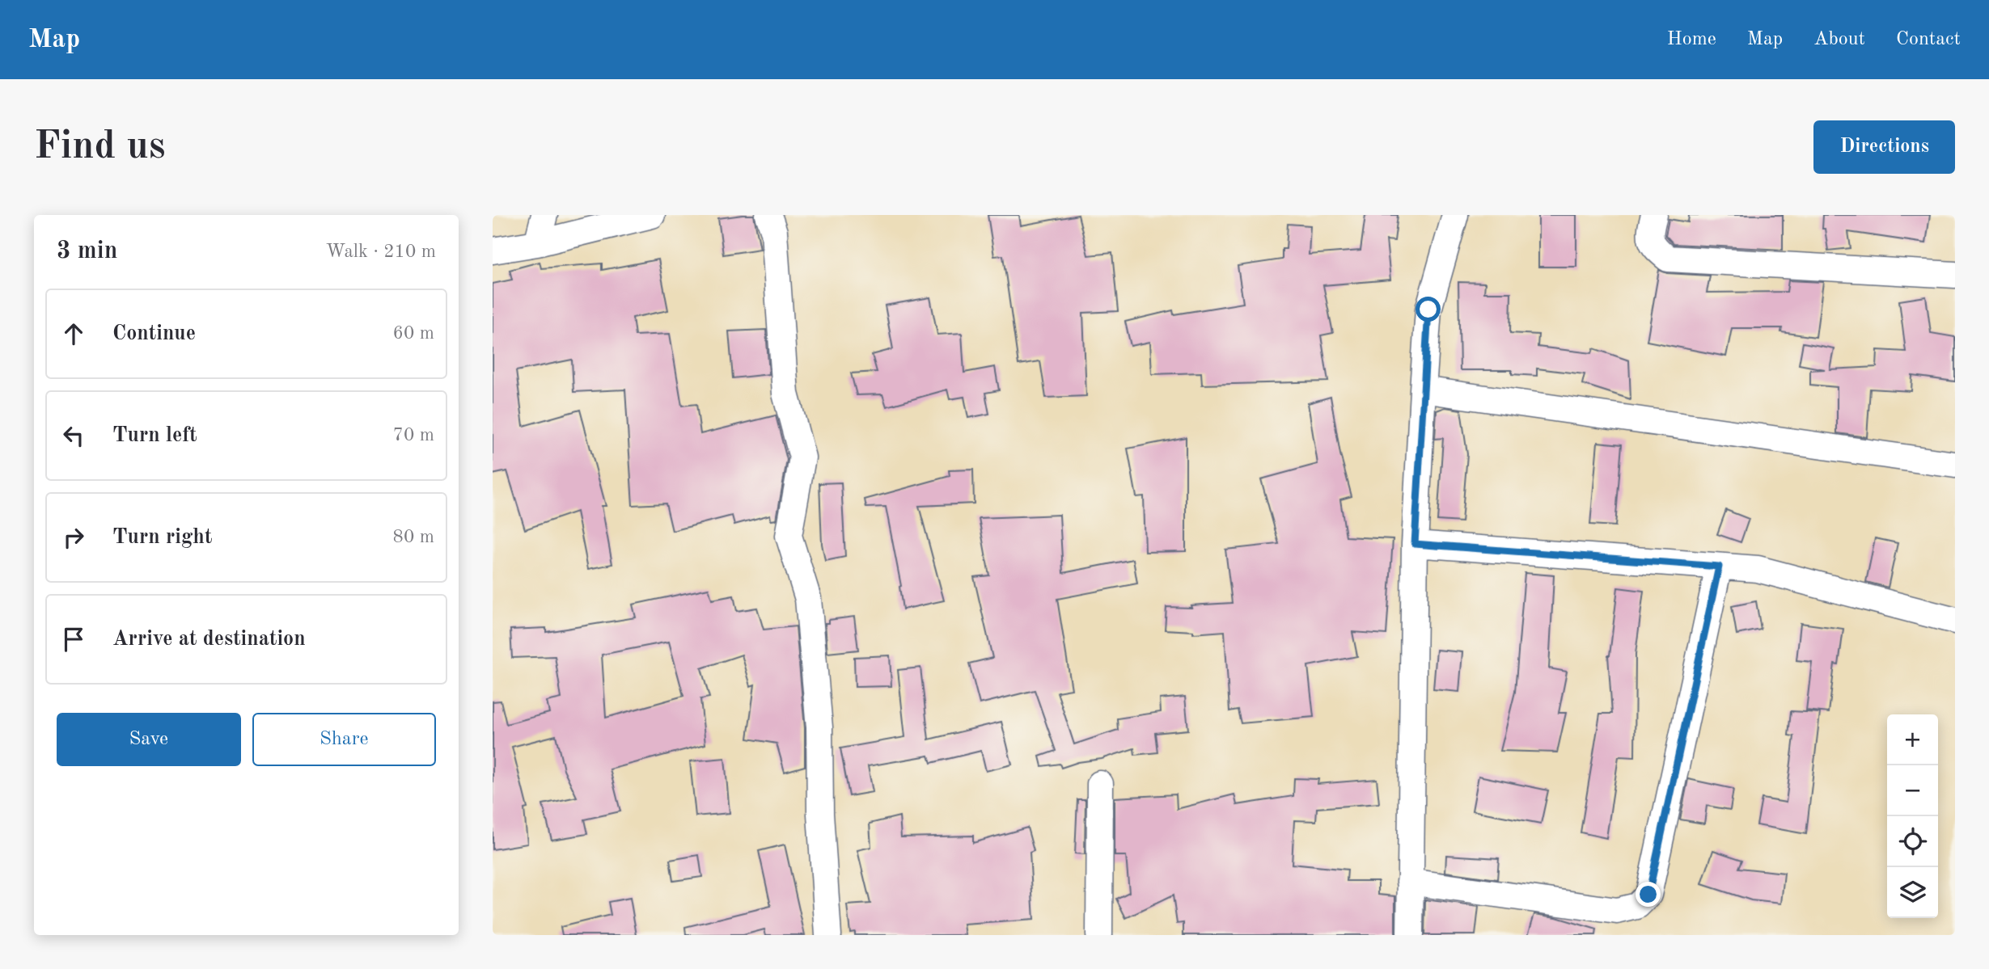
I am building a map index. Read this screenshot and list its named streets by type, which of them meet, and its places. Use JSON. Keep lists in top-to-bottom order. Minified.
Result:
{"page":{"header":"Map","nav":["Home","Map","About","Contact"],"buttons":["Directions",["Save","Share"]],"title":"Find us","heading":["3 min","Walk · 210 m"],"list":[["Continue","60 m"],["Turn left","70 m"],["Turn right","80 m"],"Arrive at destination"],"map_buttons":["+","−"]}}
